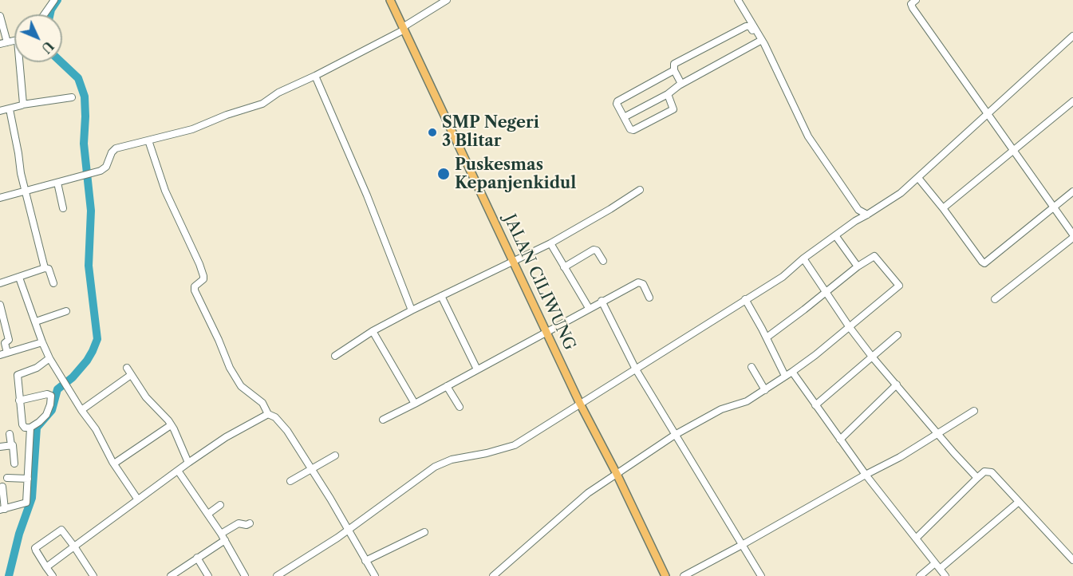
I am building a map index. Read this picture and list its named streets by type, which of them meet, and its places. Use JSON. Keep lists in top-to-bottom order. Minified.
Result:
{"streets":{"main road":["JALAN CILIWUNG"]},"places":["SMP Negeri 3 Blitar","Puskesmas Kepanjenkidul"],"north":"bottom right"}
